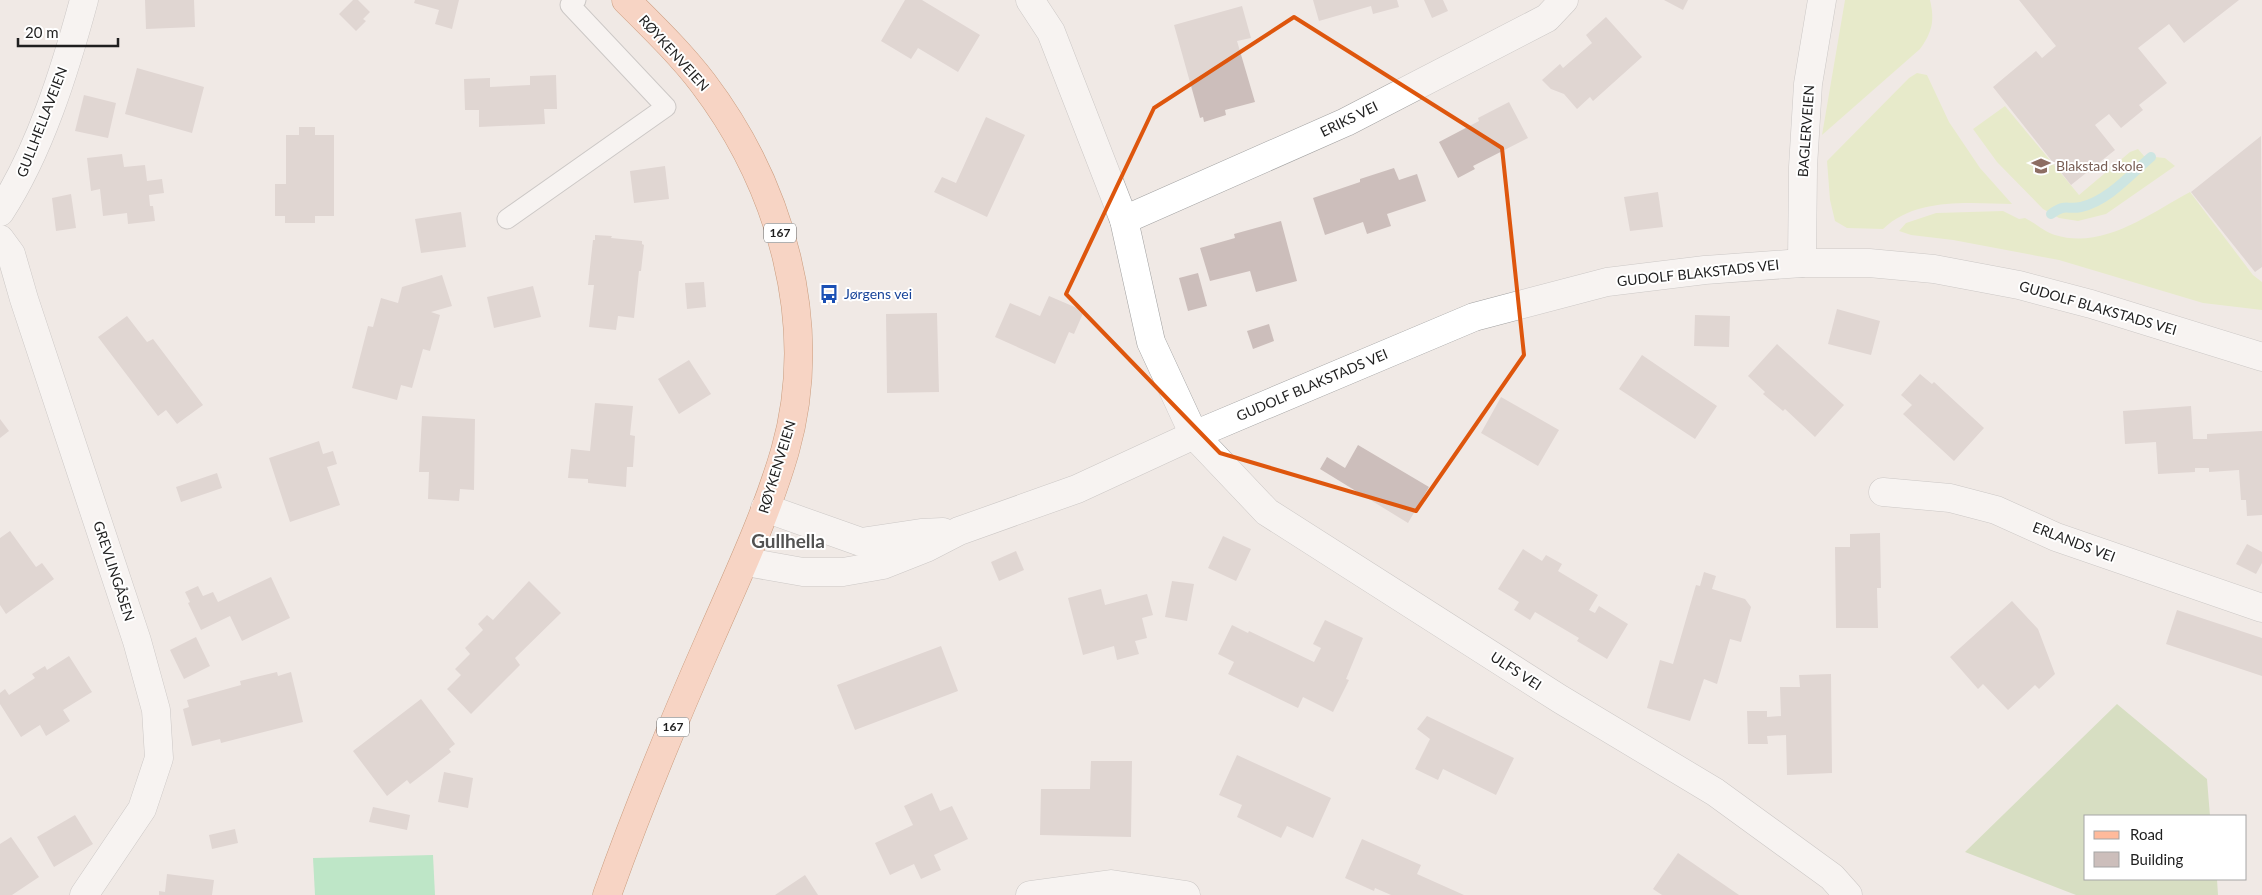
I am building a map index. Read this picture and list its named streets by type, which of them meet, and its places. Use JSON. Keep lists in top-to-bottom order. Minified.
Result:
{"streets":{"main road":["RØYKENVEIEN","167"],"street":["ERIKS VEI","GULLHELLAVEIEN","BAGLERVEIEN","GUDOLF BLAKSTADS VEI","ERLANDS VEI","GREVLINGÅSEN","ULFS VEI"]},"crossings":[["RØYKENVEIEN","GUDOLF BLAKSTADS VEI"],["BAGLERVEIEN","GUDOLF BLAKSTADS VEI"],["GUDOLF BLAKSTADS VEI","ULFS VEI"]],"districts":["Gullhella"],"places":{"school or university":["Blakstad skole"],"bus stop":["Jørgens vei"]},"legend":["Road","Building"],"scale_bar":"20 m"}
